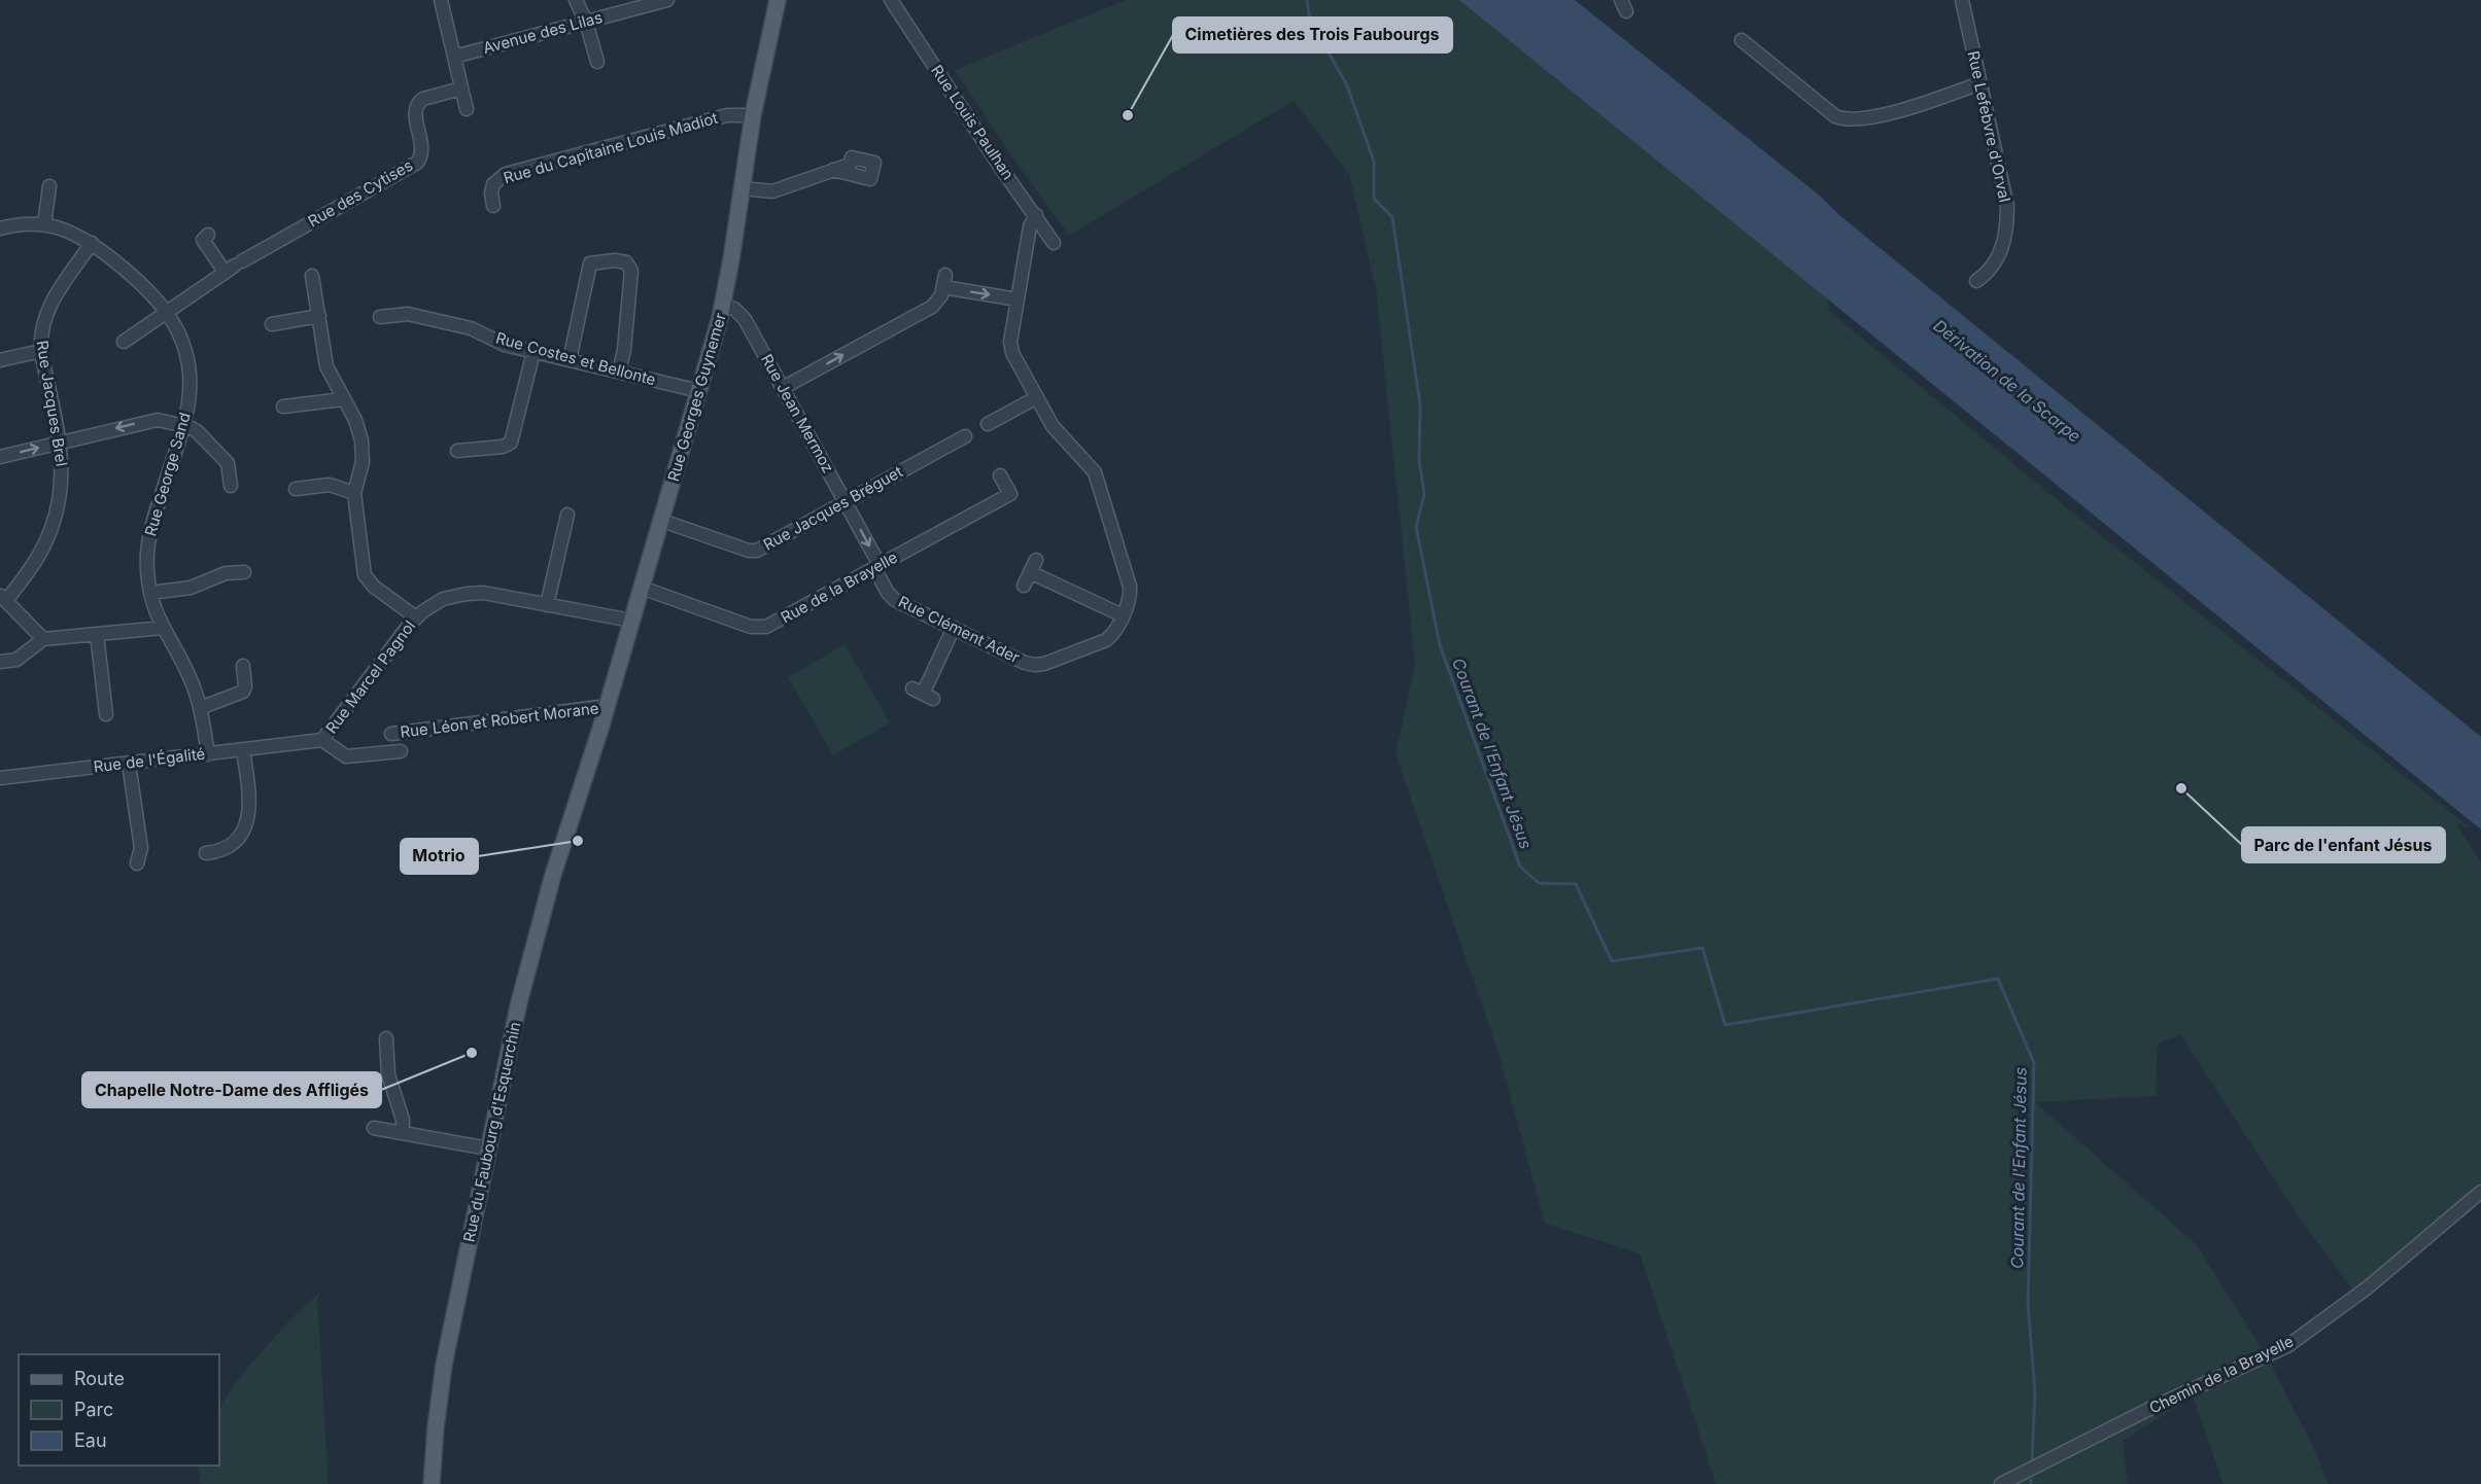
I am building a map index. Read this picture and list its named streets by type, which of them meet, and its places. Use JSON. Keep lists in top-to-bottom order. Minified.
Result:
{"streets":{"main road":["Rue Georges Guynemer","Rue du Faubourg d'Esquerchin"],"street":["Avenue des Lilas","Rue Louis Paulhan","Rue Lefebvre d'Orval","Rue du Capitaine Louis Madiot","Rue des Cytises","Rue Costes et Bellonte","Rue Jacques Brel","Rue Jean Mermoz","Rue George Sand","Rue Jacques Bréguet","Rue de la Brayelle","Rue Clément Ader","Rue Marcel Pagnol","Rue Léon et Robert Morane","Rue de l'Égalité","Chemin de la Brayelle"]},"crossings":[["Rue Louis Paulhan","Rue Clément Ader"],["Rue du Capitaine Louis Madiot","Rue Georges Guynemer"],["Rue Costes et Bellonte","Rue Georges Guynemer"],["Rue Georges Guynemer","Rue Jean Mermoz"],["Rue Georges Guynemer","Rue Jacques Bréguet"],["Rue Georges Guynemer","Rue de la Brayelle"],["Rue Georges Guynemer","Rue Marcel Pagnol"],["Rue Georges Guynemer","Rue Léon et Robert Morane"],["Rue Georges Guynemer","Rue du Faubourg d'Esquerchin"],["Rue Jacques Brel","Rue George Sand"],["Rue Jean Mermoz","Rue Jacques Bréguet"],["Rue Jean Mermoz","Rue de la Brayelle"],["Rue Jean Mermoz","Rue Clément Ader"],["Rue George Sand","Rue de l'Égalité"],["Rue de la Brayelle","Rue Clément Ader"],["Rue Marcel Pagnol","Rue de l'Égalité"]],"water":["Dérivation de la Scarpe","Courant de l'Enfant Jésus"],"places":["Cimetières des Trois Faubourgs","Parc de l'enfant Jésus","Motrio","Chapelle Notre-Dame des Affligés"],"legend":["Route","Parc","Eau"]}
